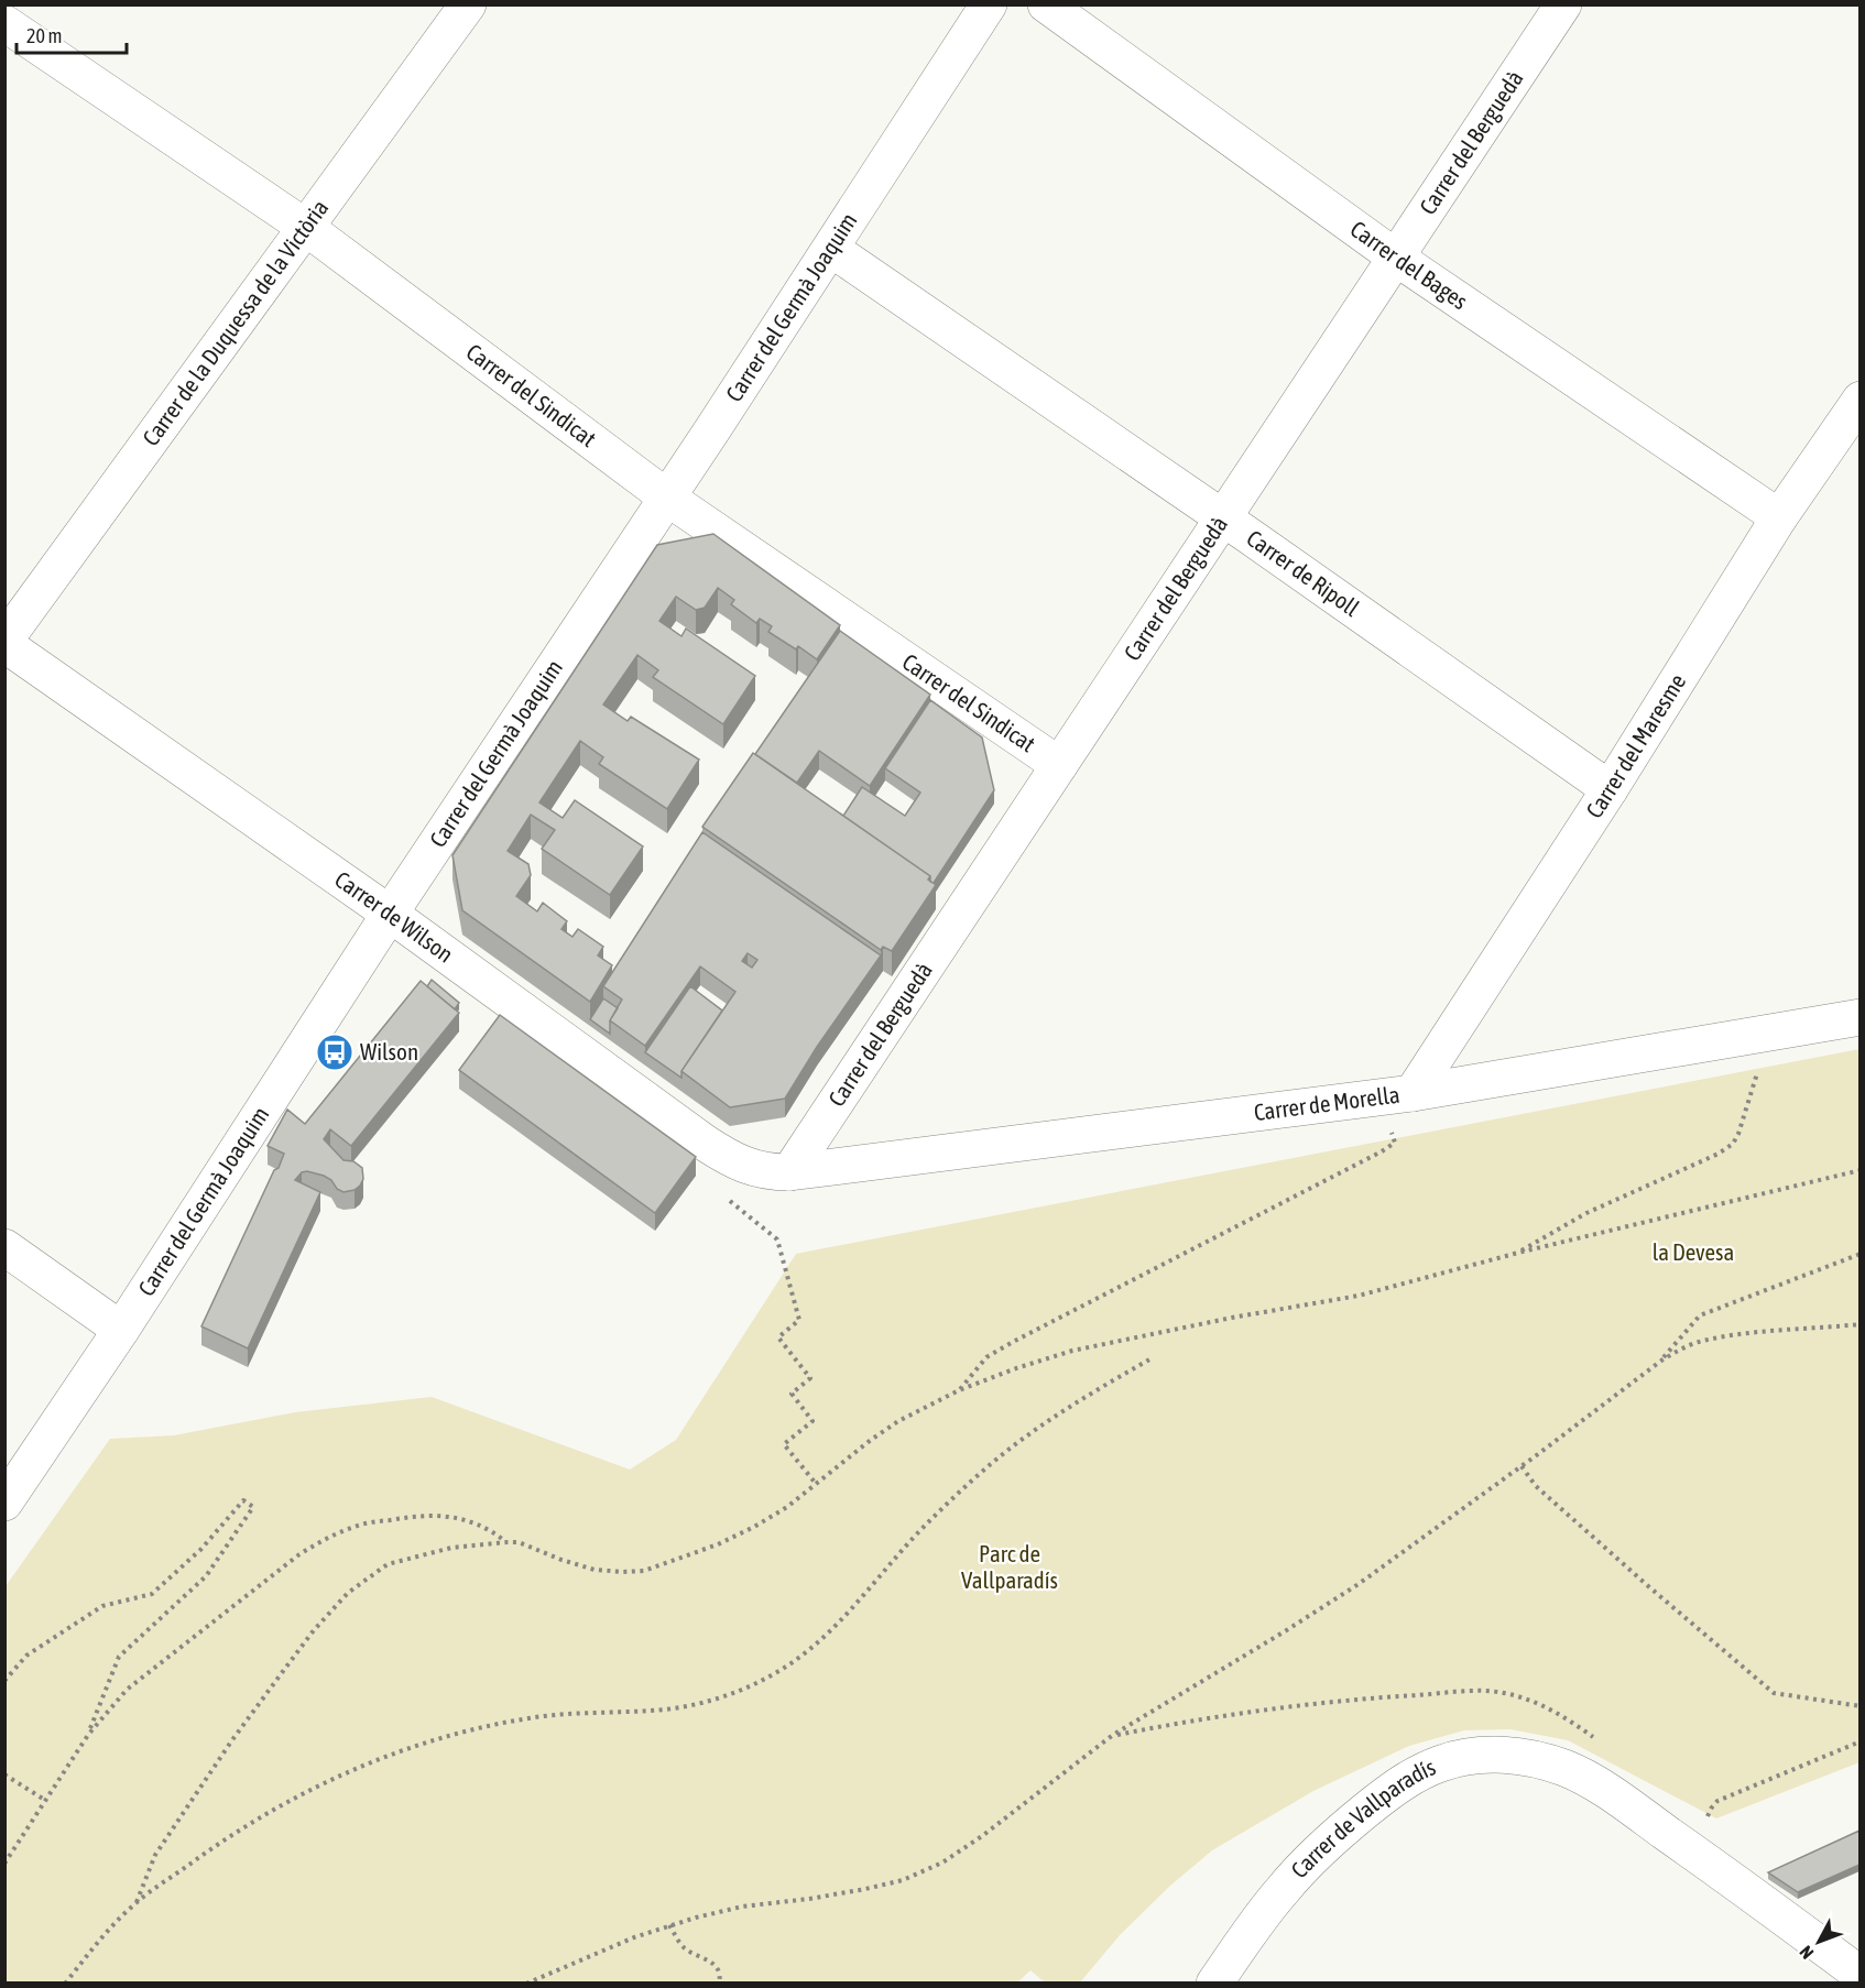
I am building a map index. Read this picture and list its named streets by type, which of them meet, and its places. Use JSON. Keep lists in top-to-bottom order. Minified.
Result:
{"streets":{"street":["Carrer del Berguedà","Carrer del Bages","Carrer del Germà Joaquim","Carrer de la Duquessa de la Victòria","Carrer del Sindicat","Carrer de Ripoll","Carrer del Maresme","Carrer de Wilson","Carrer de Morella","Carrer de Vallparadís"]},"crossings":[["Carrer del Berguedà","Carrer del Bages"],["Carrer del Berguedà","Carrer del Sindicat"],["Carrer del Berguedà","Carrer de Ripoll"],["Carrer del Berguedà","Carrer de Wilson"],["Carrer del Berguedà","Carrer de Morella"],["Carrer del Bages","Carrer del Maresme"],["Carrer del Germà Joaquim","Carrer del Sindicat"],["Carrer del Germà Joaquim","Carrer de Ripoll"],["Carrer del Germà Joaquim","Carrer de Wilson"],["Carrer de la Duquessa de la Victòria","Carrer del Sindicat"],["Carrer de la Duquessa de la Victòria","Carrer de Wilson"],["Carrer de Ripoll","Carrer del Maresme"],["Carrer del Maresme","Carrer de Morella"],["Carrer de Wilson","Carrer de Morella"]],"parks":["la Devesa","Parc de Vallparadís"],"places":{"bus stop":["Wilson"]},"scale_bar":"20 m","north":"bottom left"}
